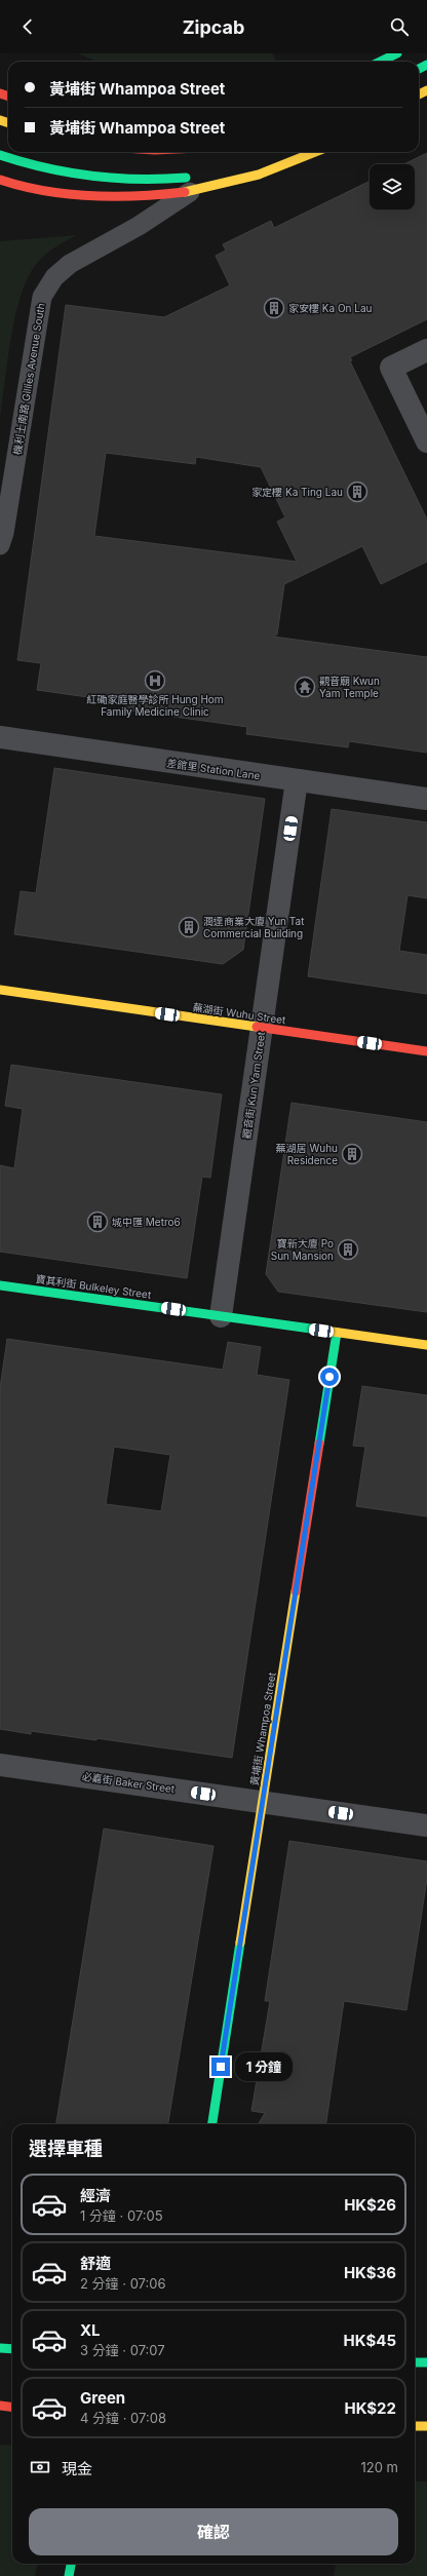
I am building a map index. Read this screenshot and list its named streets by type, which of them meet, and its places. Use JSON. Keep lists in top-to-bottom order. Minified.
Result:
{"streets":{"street":["差館里 Station Lane","蕪湖街 Wuhu Street","觀音街 Kun Yam Street","寶其利街 Bulkeley Street","黃埔街 Whampoa Street","必嘉街 Baker Street"],"lane":["機利士南路 Gillies Avenue South"]},"crossings":[["差館里 Station Lane","觀音街 Kun Yam Street"],["蕪湖街 Wuhu Street","觀音街 Kun Yam Street"],["觀音街 Kun Yam Street","寶其利街 Bulkeley Street"],["寶其利街 Bulkeley Street","黃埔街 Whampoa Street"],["黃埔街 Whampoa Street","必嘉街 Baker Street"]],"places":{"building":["家安樓 Ka On Lau","家定樓 Ka Ting Lau","潤達商業大廈 Yun Tat Commercial Building","蕪湖居 Wuhu Residence","城中匯 Metro6","寶新大廈 Po Sun Mansion"],"hospital":["紅磡家庭醫學診所 Hung Hom Family Medicine Clinic"],"temple":["觀音廟 Kwun Yam Temple"]},"page":{"header":"Zipcab","banner":["黃埔街 Whampoa Street","黃埔街 Whampoa Street"],"bubble":"1 分鐘","heading":"選擇車種","list":[{"name":"經濟","note":"1 分鐘 · 07:05","value":"HK$26"},{"name":"舒適","note":"2 分鐘 · 07:06","value":"HK$36"},{"name":"XL","note":"3 分鐘 · 07:07","value":"HK$45"},{"name":"Green","note":"4 分鐘 · 07:08","value":"HK$22"}],"pay":["現金","120 m"],"buttons":"確認"}}
